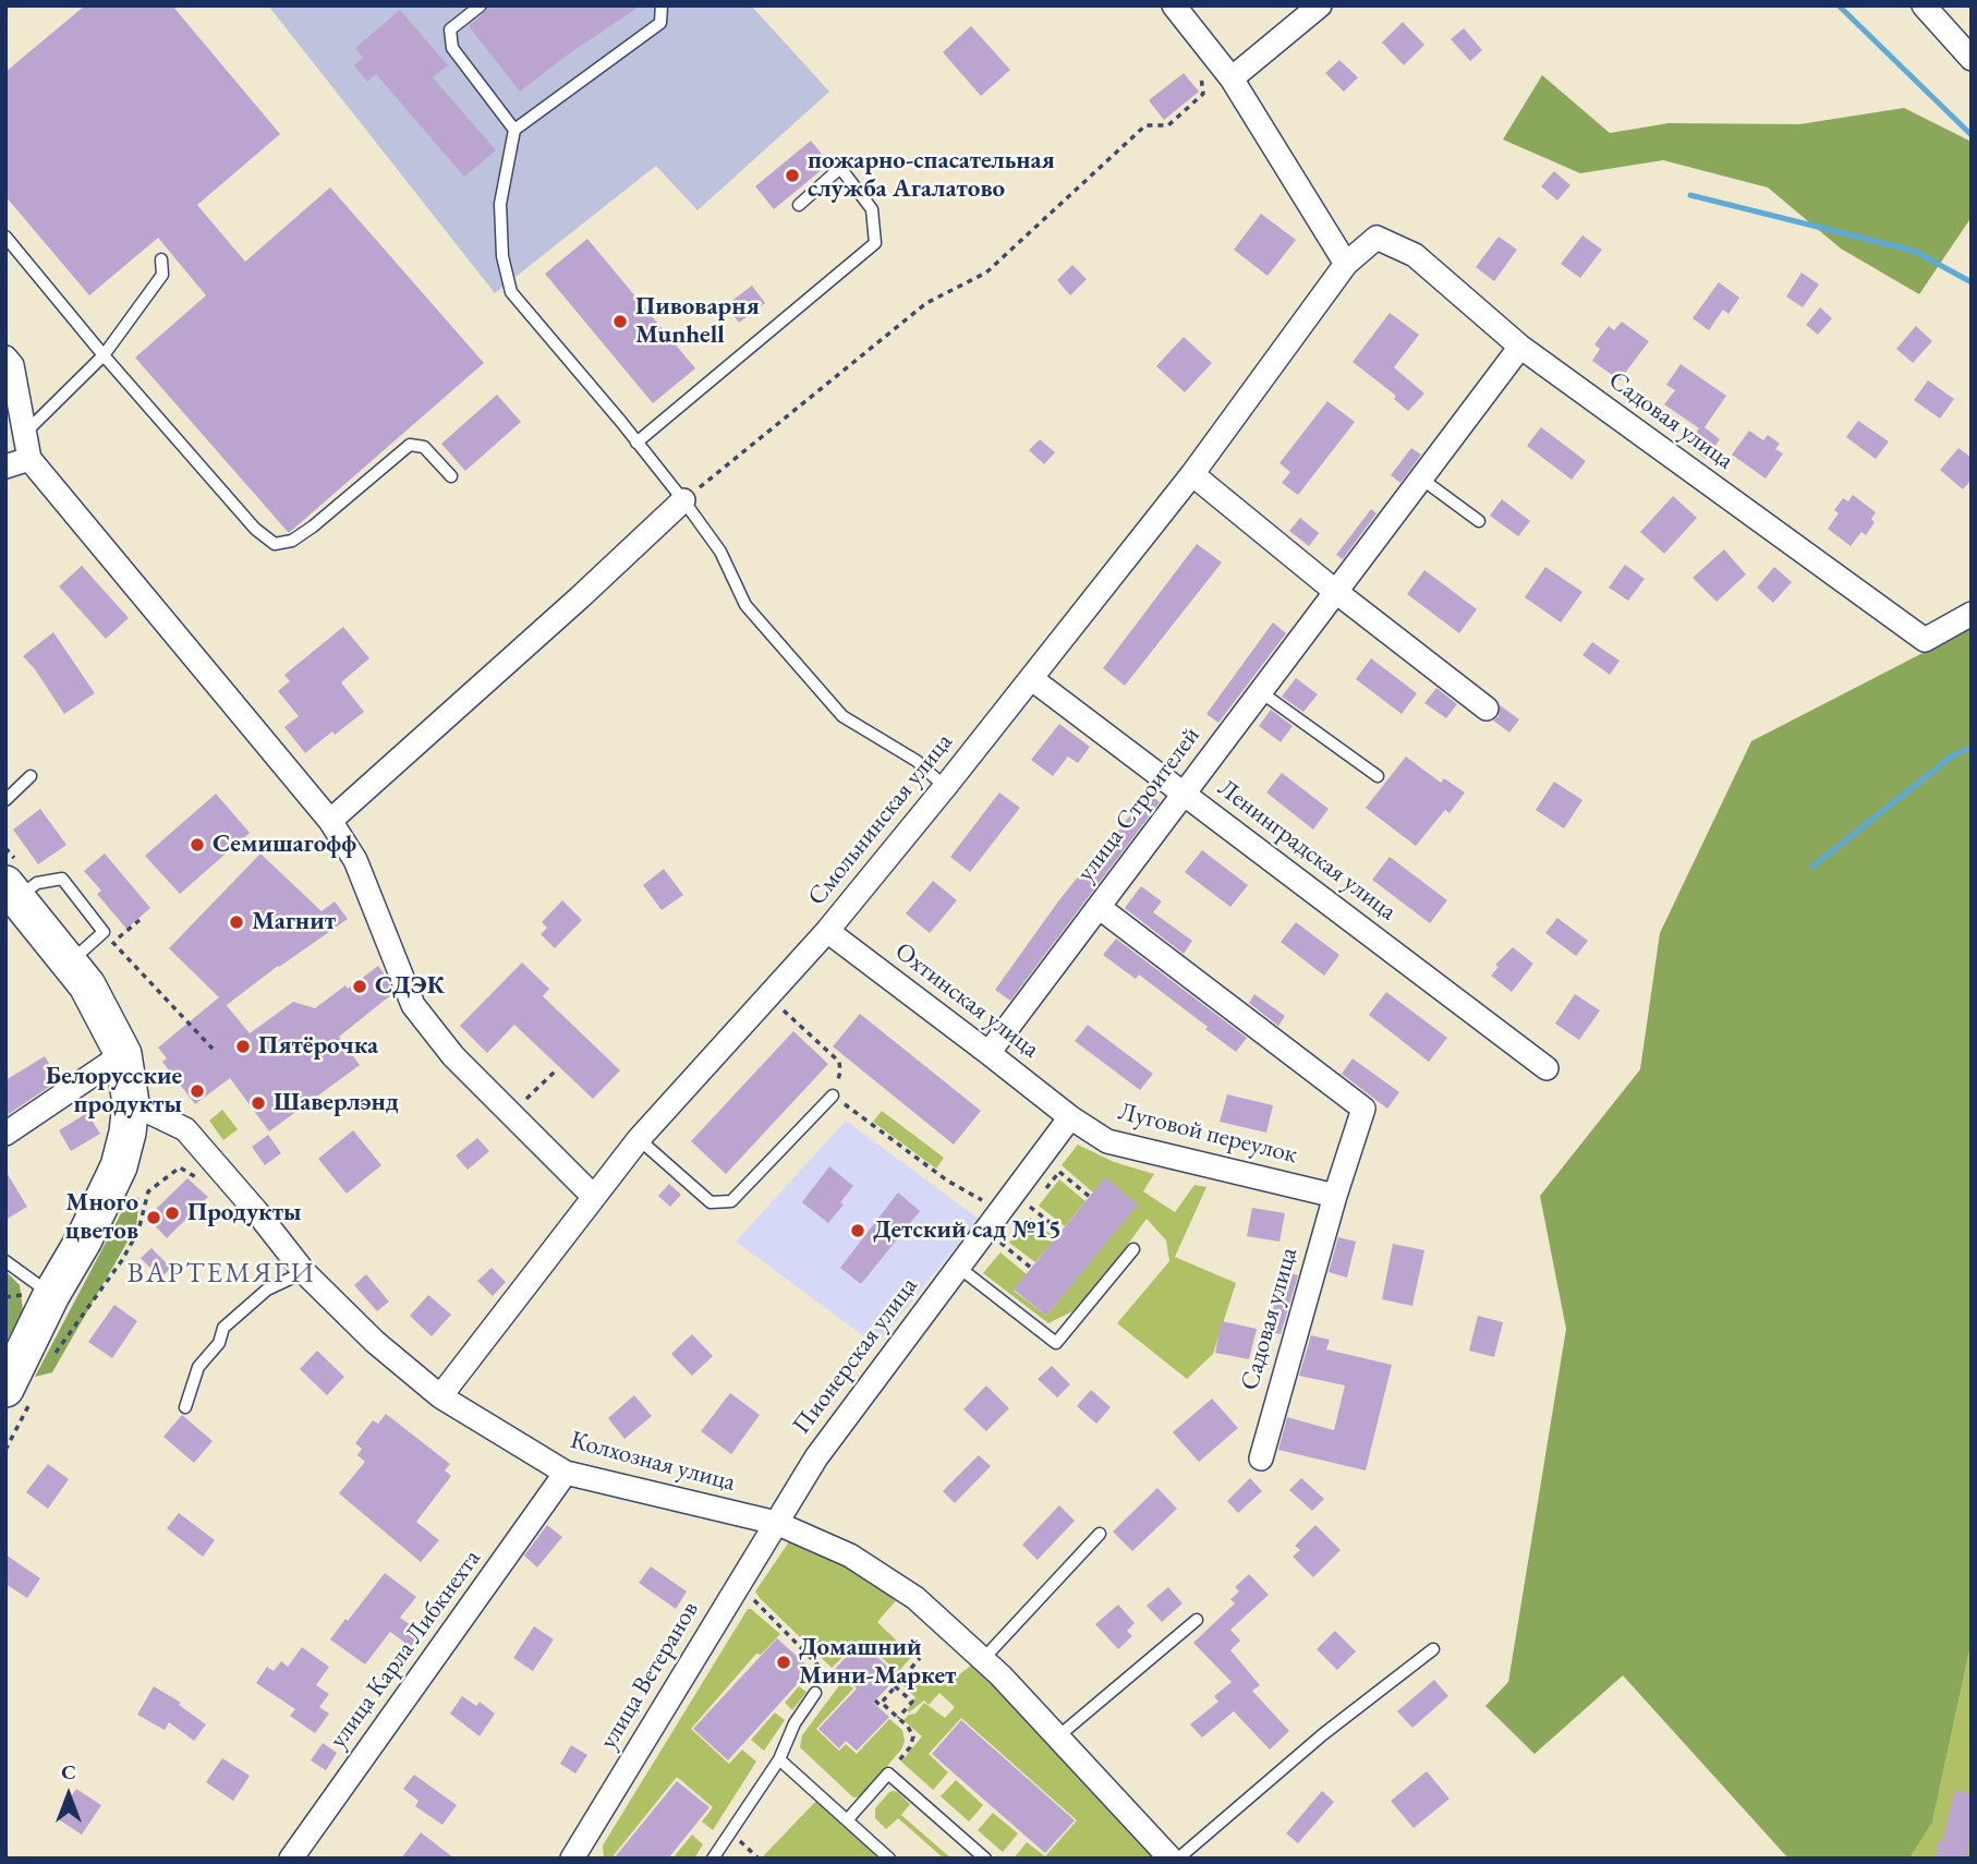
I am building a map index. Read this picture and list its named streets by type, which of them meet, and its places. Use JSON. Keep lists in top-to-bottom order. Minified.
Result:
{"streets":{"street":["Садовая улица","улица Строителей","Смольнинская улица","Ленинградская улица","Охтинская улица","Луговой переулок","Пионерская улица","Колхозная улица","улица Карла Либкнехта","улица Ветеранов"]},"crossings":[["Садовая улица","улица Строителей"],["Садовая улица","Смольнинская улица"],["Садовая улица","Луговой переулок"],["улица Строителей","Ленинградская улица"],["улица Строителей","Охтинская улица"],["Смольнинская улица","Ленинградская улица"],["Смольнинская улица","Охтинская улица"],["Смольнинская улица","Колхозная улица"],["Охтинская улица","Луговой переулок"],["Охтинская улица","Пионерская улица"],["Луговой переулок","Пионерская улица"],["Пионерская улица","Колхозная улица"],["Пионерская улица","улица Ветеранов"],["Колхозная улица","улица Карла Либкнехта"],["Колхозная улица","улица Ветеранов"]],"districts":["ВАРТЕМЯГИ"],"places":["пожарно-спасательная служба Агалатово","Пивоварня Munhell","Семишагофф","Магнит","СДЭК","Пятёрочка","Белорусские продукты","Шаверлэнд","Продукты","Много цветов","Детский сад №15","Домашний Мини-Маркет"],"north":"top"}
